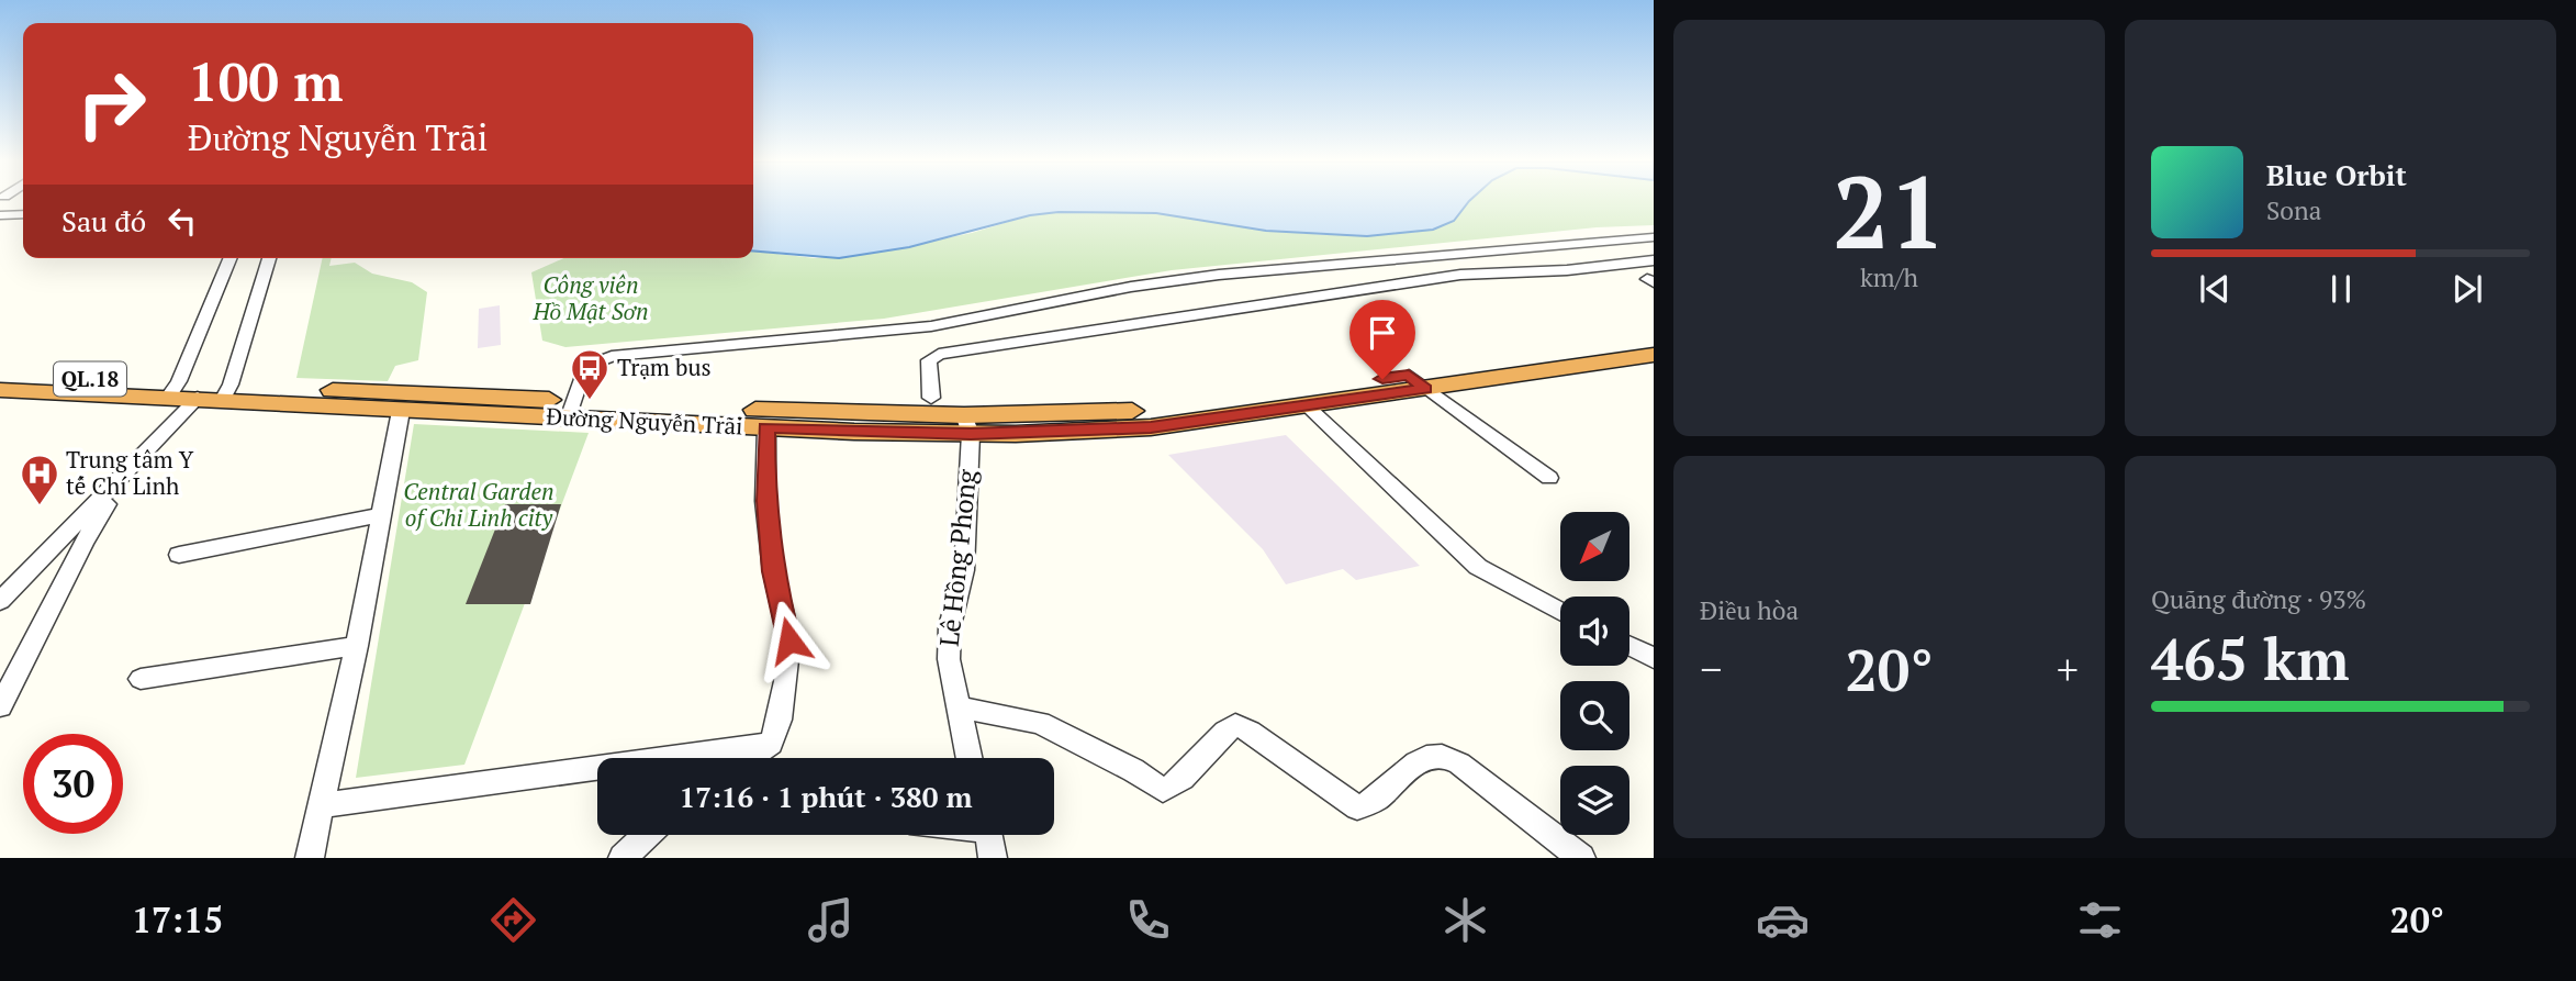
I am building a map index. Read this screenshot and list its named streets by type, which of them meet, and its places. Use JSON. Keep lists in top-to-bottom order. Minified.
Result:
{"streets":{"highway":["QL.18","Đường Nguyễn Trãi"],"street":["Lê Hồng Phong"]},"crossings":[["Đường Nguyễn Trãi","Lê Hồng Phong"]],"parks":["Công viên Hồ Mật Sơn","Central Garden of Chi Linh city"],"places":{"bus stop":["Trạm bus"],"hospital":["Trung tâm Y tế Chí Linh"]},"north":"bottom left","page":{"tile":[["21","km/h"],"Điều hòa",["Quãng đường · 93%","465 km"]],"turn":["100 m","Đường Nguyễn Trãi"],"song":["Blue Orbit","Sona"],"then":"Sau đó","heat":["−","20°","+"],"limit":"30","trip":"17:16 · 1 phút · 380 m","tabs":["17:15","20°"]}}
